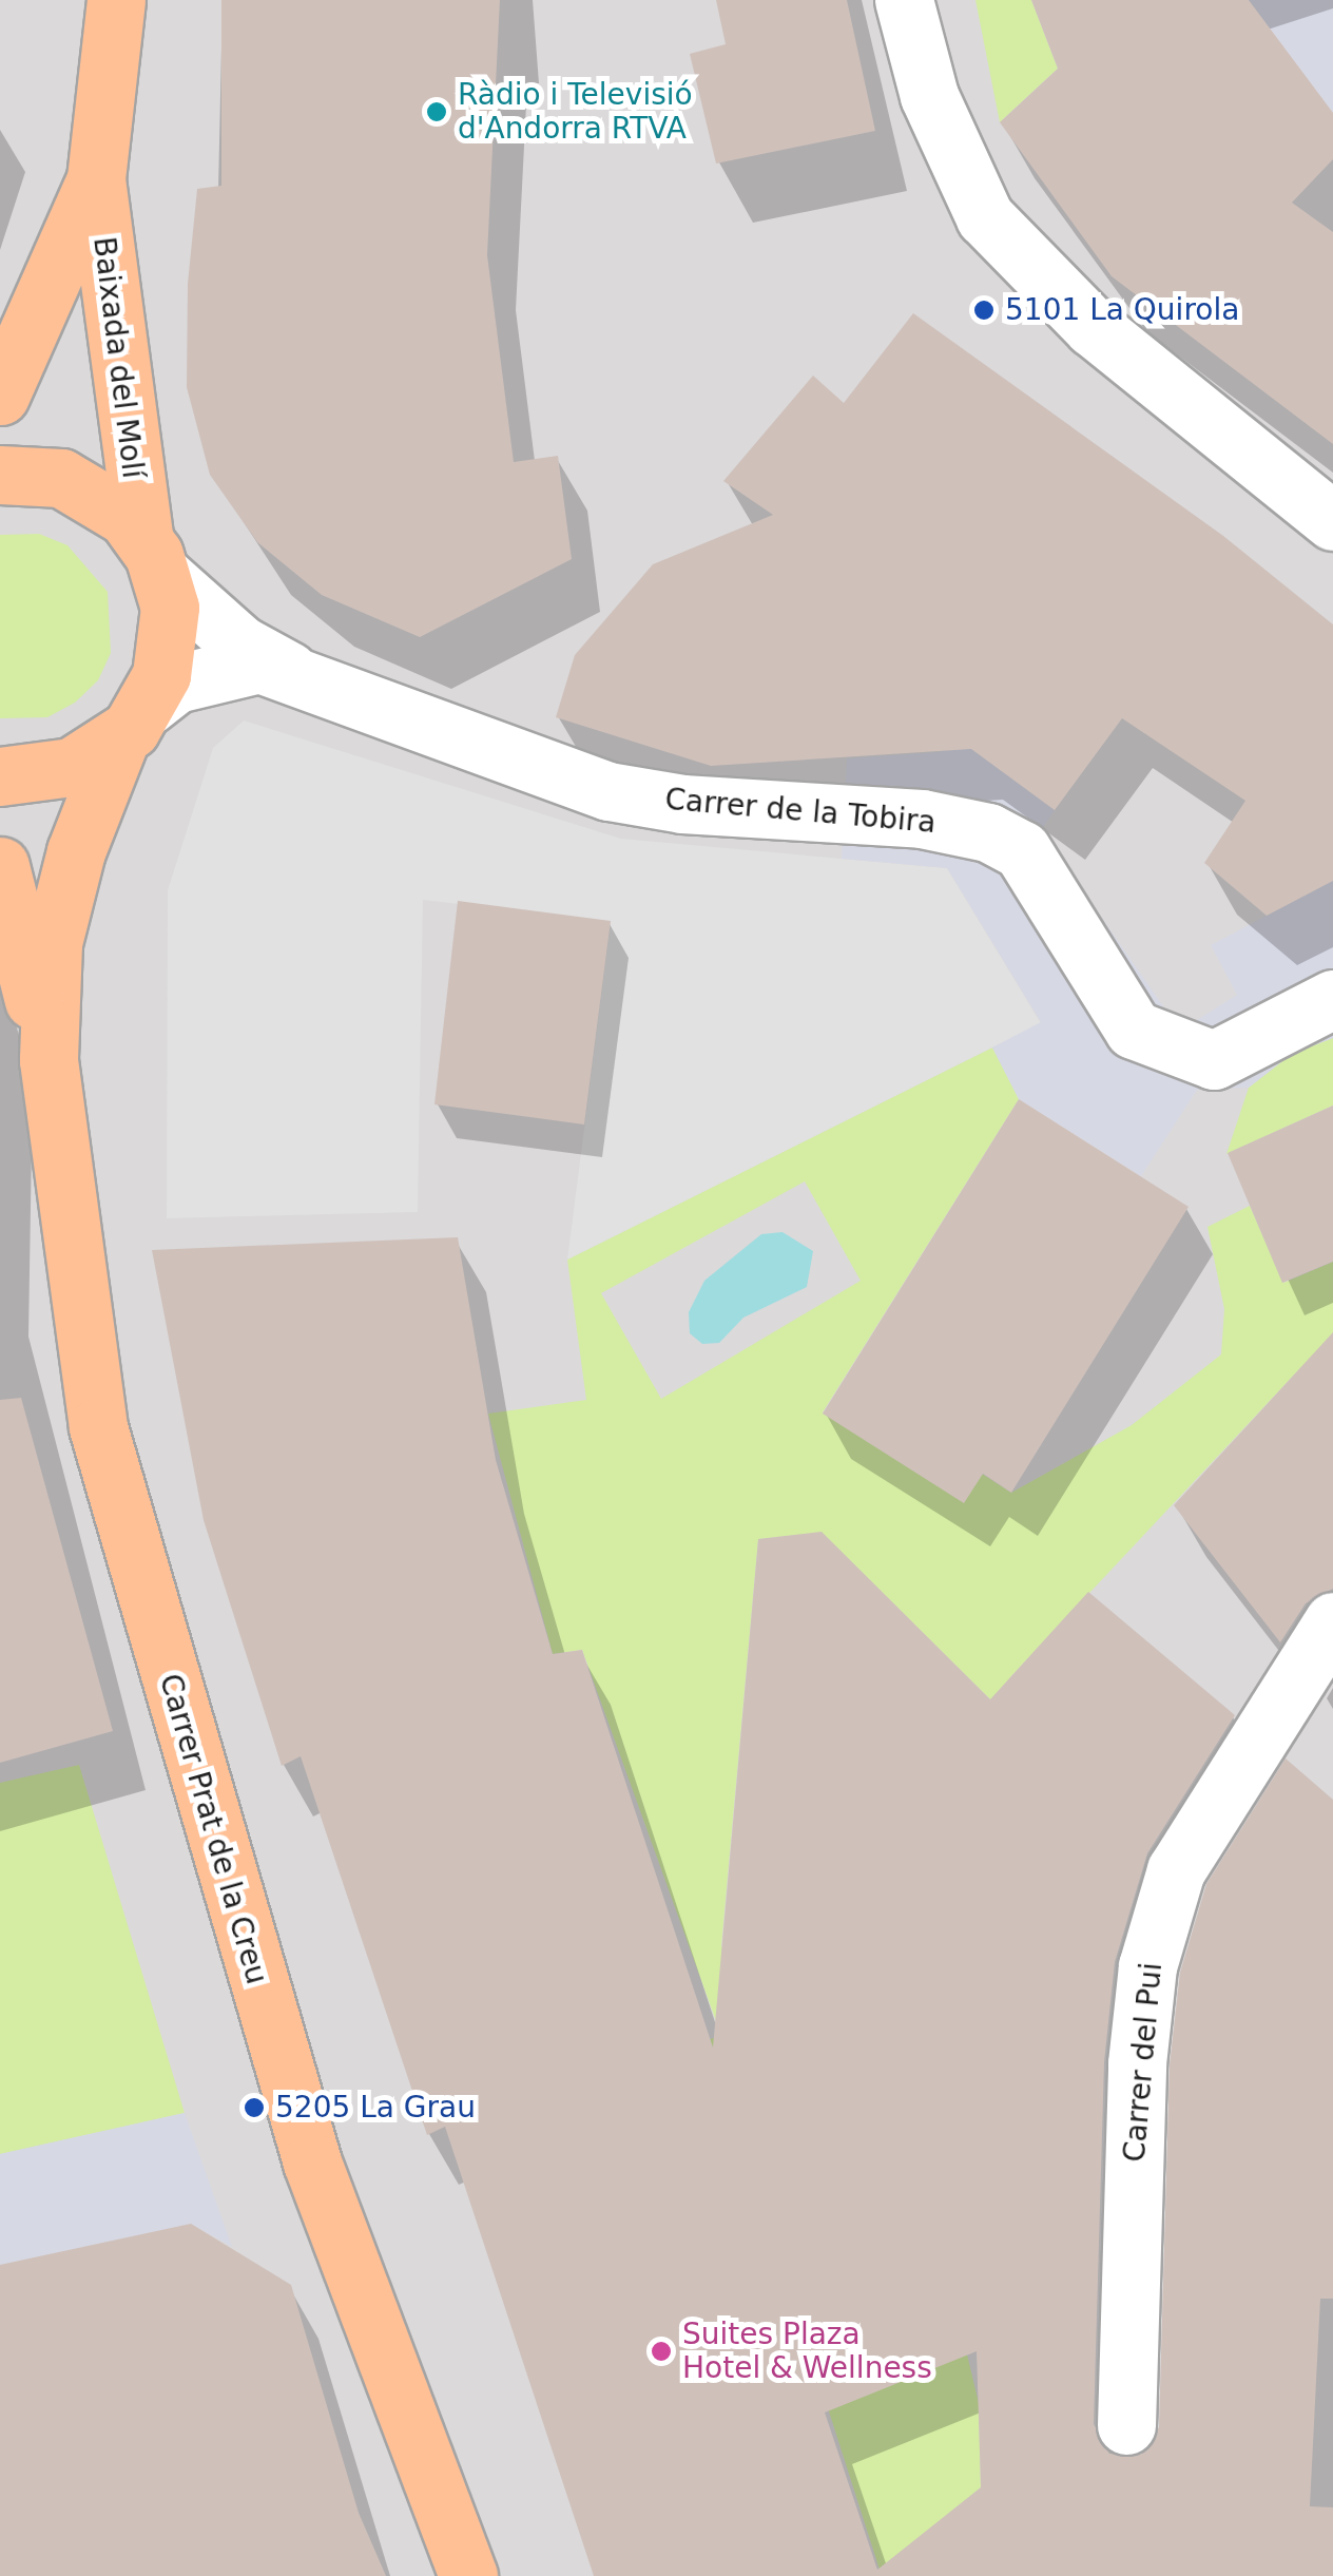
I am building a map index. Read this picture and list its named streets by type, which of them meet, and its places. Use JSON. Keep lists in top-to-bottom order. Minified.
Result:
{"streets":{"main road":["Baixada del Molí","Carrer Prat de la Creu"],"street":["Carrer de la Tobira","Carrer del Pui"]},"crossings":[["Baixada del Molí","Carrer Prat de la Creu"]],"places":["Ràdio i Televisió d'Andorra RTVA","5101 La Quirola","5205 La Grau","Suites Plaza Hotel & Wellness"]}
